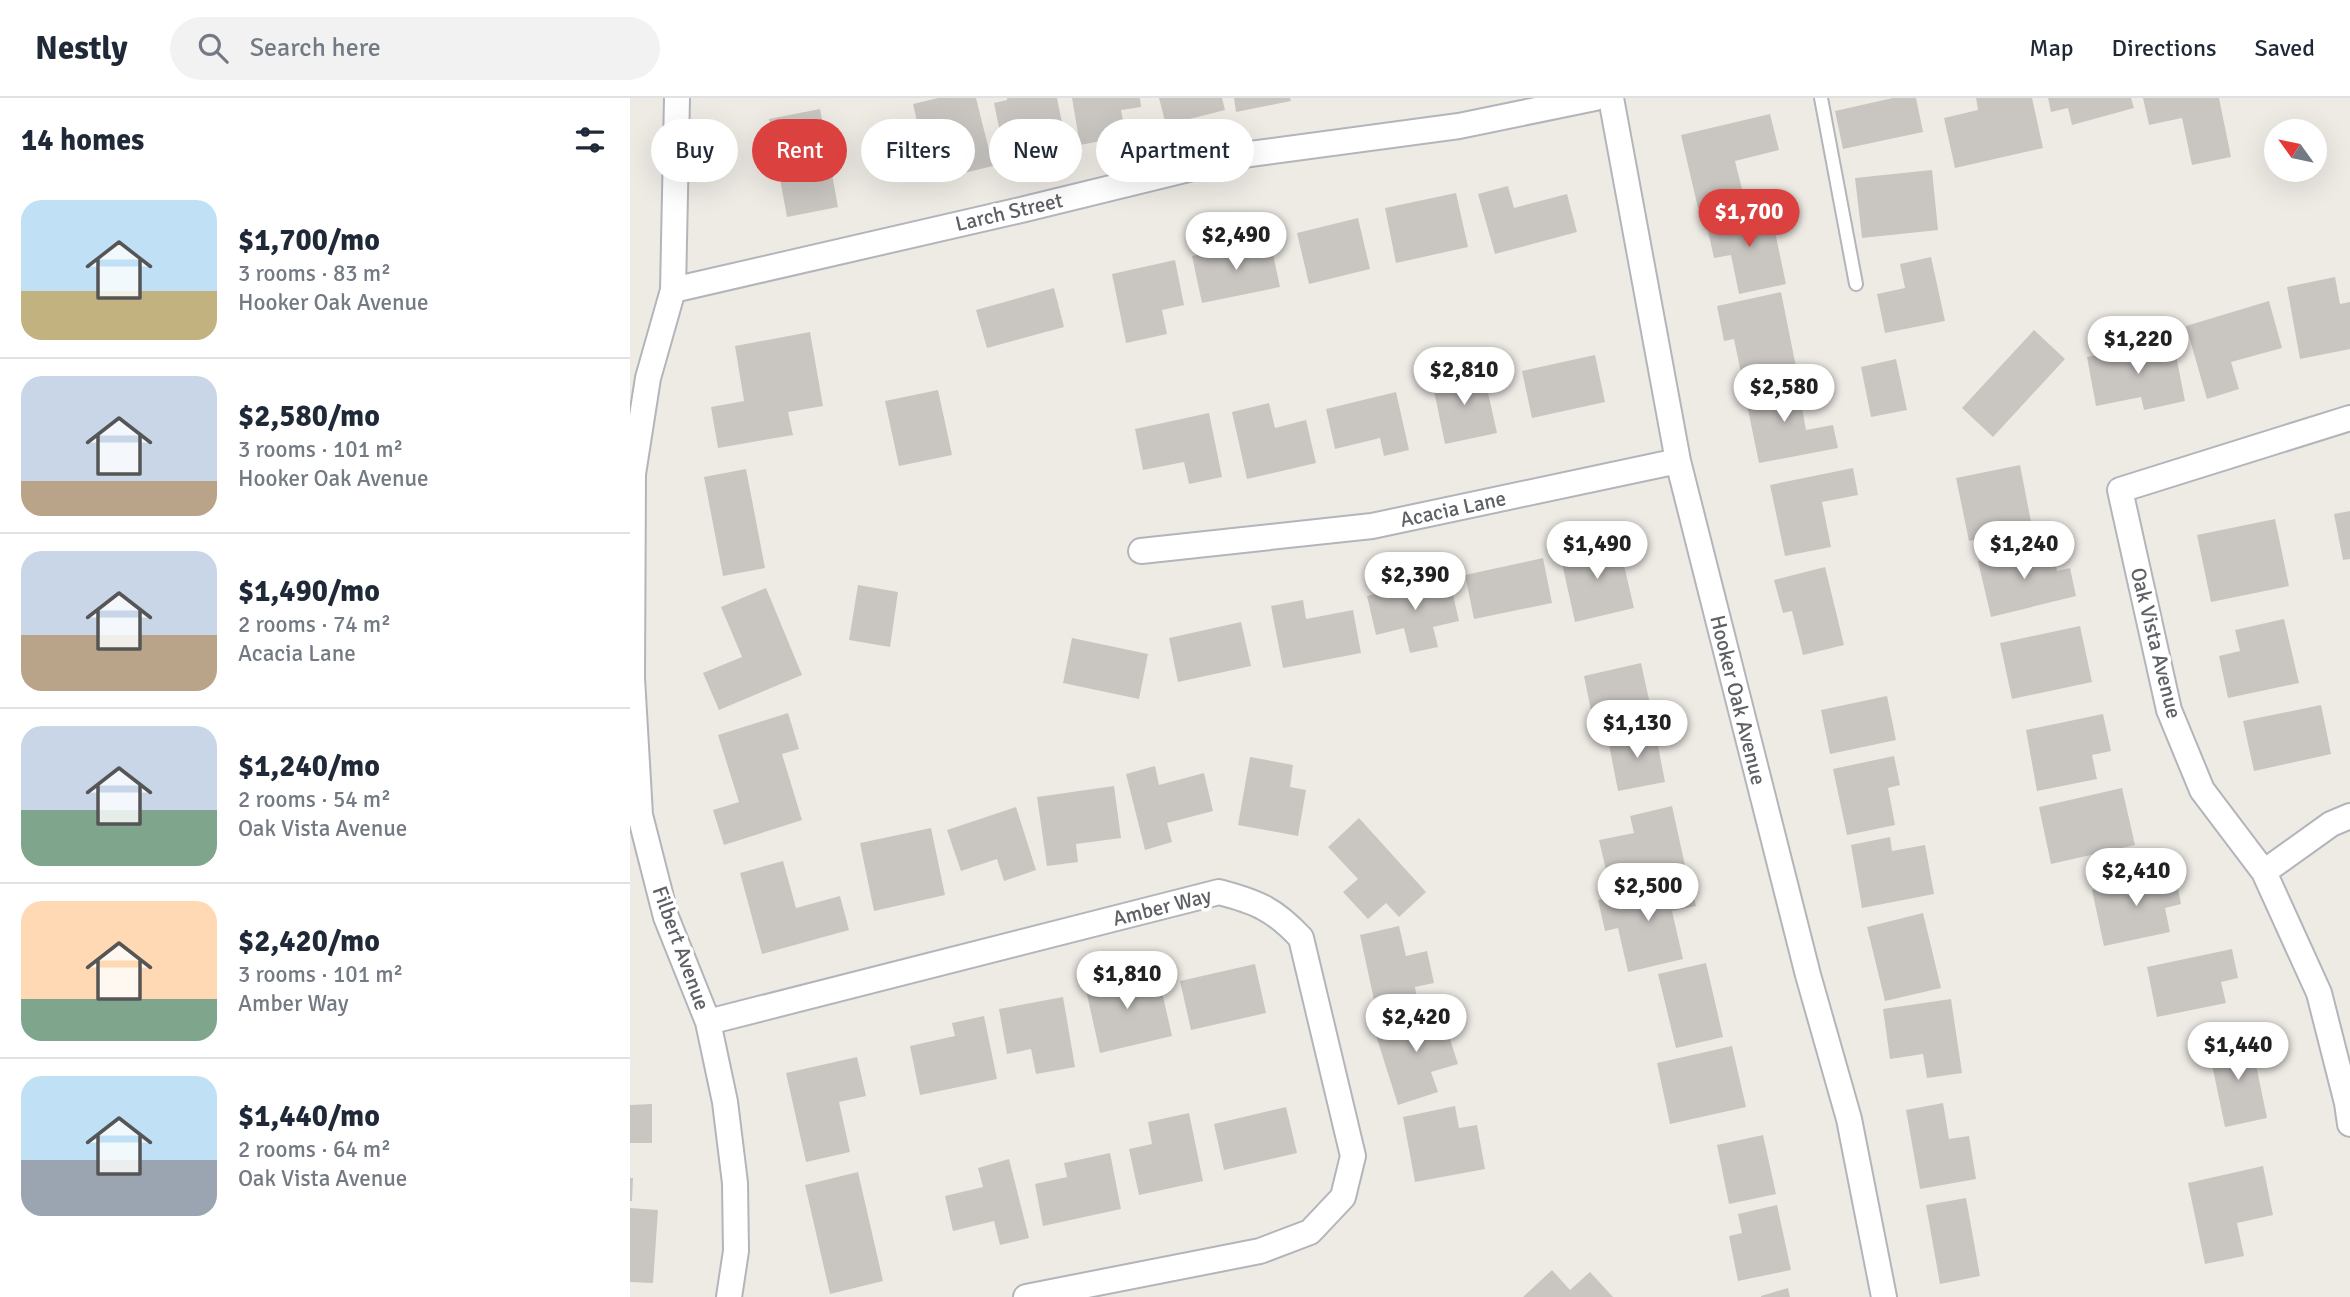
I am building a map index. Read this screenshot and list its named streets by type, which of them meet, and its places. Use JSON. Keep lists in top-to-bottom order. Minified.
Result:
{"streets":{"street":["Larch Street","Acacia Lane","Oak Vista Avenue","Hooker Oak Avenue","Amber Way","Filbert Avenue"]},"crossings":[["Larch Street","Filbert Avenue"],["Acacia Lane","Hooker Oak Avenue"],["Amber Way","Filbert Avenue"]],"north":"top left","page":{"header":"Nestly","search":"Search here","nav":["Map","Directions","Saved"],"heading":"14 homes","chip":["Buy","Rent","Filters","New","Apartment"],"list":[{"name":"$1,700/mo","note":"3 rooms · 83 m² · Hooker Oak Avenue"},{"name":"$2,580/mo","note":"3 rooms · 101 m² · Hooker Oak Avenue"},{"name":"$1,490/mo","note":"2 rooms · 74 m² · Acacia Lane"},{"name":"$1,240/mo","note":"2 rooms · 54 m² · Oak Vista Avenue"},{"name":"$2,420/mo","note":"3 rooms · 101 m² · Amber Way"},{"name":"$1,440/mo","note":"2 rooms · 64 m² · Oak Vista Avenue"}],"price":["$1,700","$2,490","$1,220","$2,810","$2,580","$1,490","$1,240","$2,390","$1,130","$2,410","$2,500","$1,810","$2,420","$1,440"]}}
